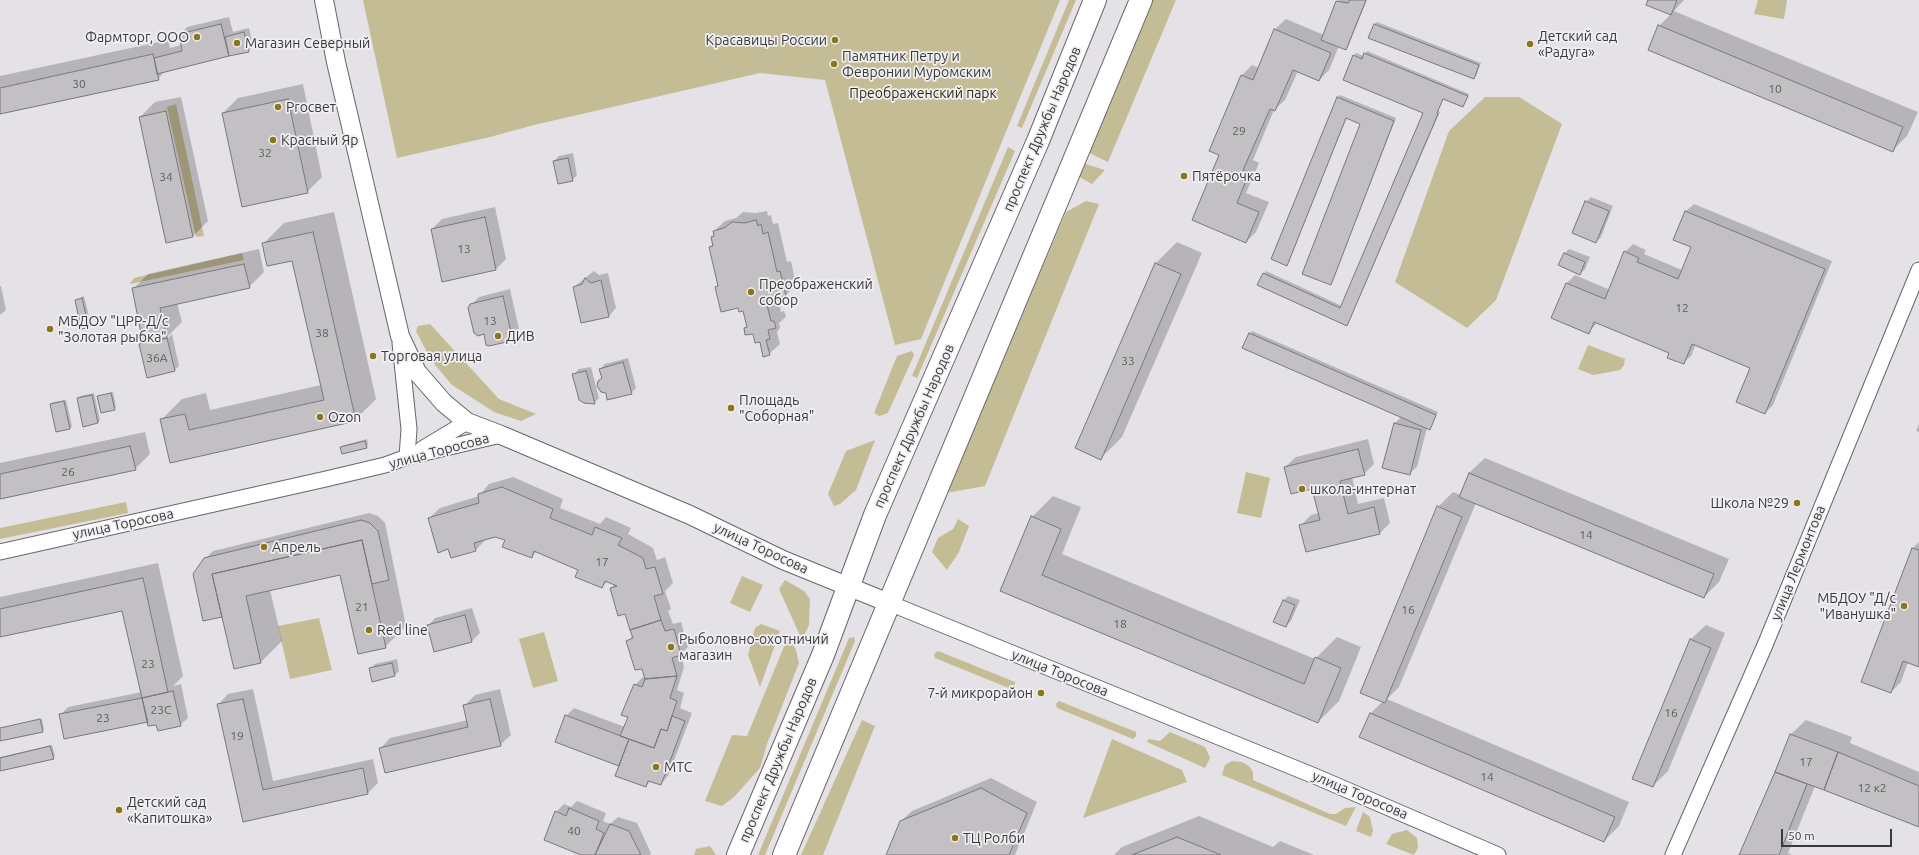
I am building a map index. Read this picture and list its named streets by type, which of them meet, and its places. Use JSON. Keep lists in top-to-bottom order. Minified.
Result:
{"streets":{"main road":["проспект Дружбы Народов"],"street":["улица Торосова","улица Лермонтова"]},"crossings":[["проспект Дружбы Народов","улица Торосова"]],"parks":["Преображенский парк"],"places":["Фармторг, ООО","Красавицы России","Магазин Северный","Детский сад «Радуга»","Памятник Петру и Февронии Муромским","Proсвет","Красный Яр","Пятёрочка","Преображенский собор","МБДОУ \"ЦРР-Д/с \"Золотая рыбка\"","ДИВ","Торговая улица","Площадь \"Соборная\"","Ozon","школа-интернат","Школа №29","Апрель","МБДОУ \"Д/с \"Иванушка\"","Red line","Рыболовно-охотничий магазин","7-й микрорайон","МТС","Детский сад «Капитошка»","ТЦ Ролби"],"house_numbers":["30","10","29","32","34","13","12","13","38","36А","33","26","14","17","21","16","18","23","23С","16","23","19","17","14","12 к2","40"],"scale_bar":"50 m"}
